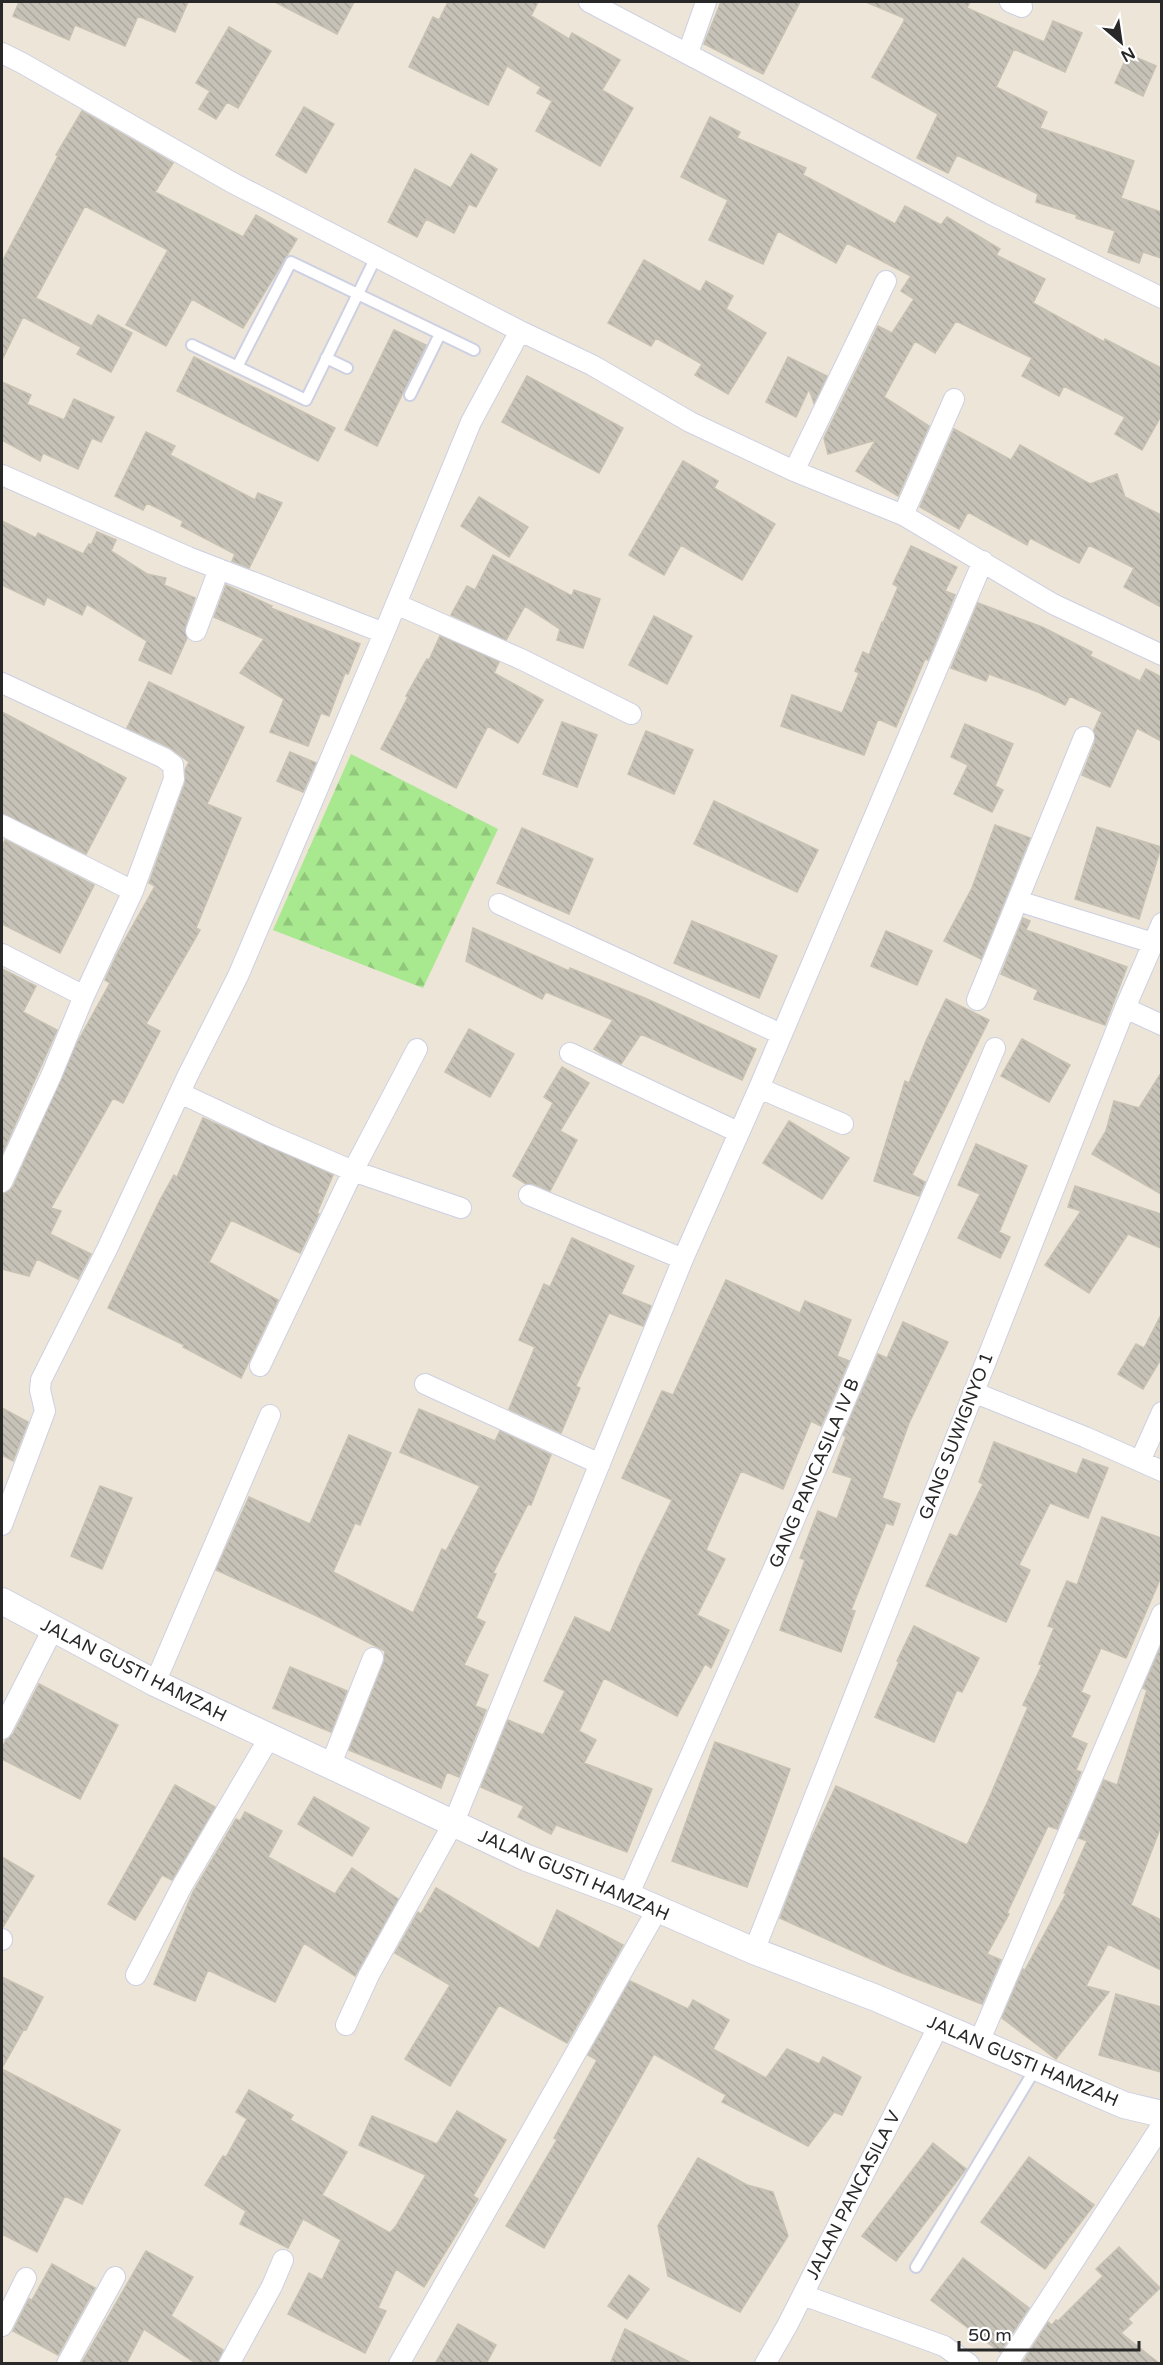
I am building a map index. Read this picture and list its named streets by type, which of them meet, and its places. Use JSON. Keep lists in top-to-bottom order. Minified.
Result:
{"streets":{"street":["GANG SUWIGNYO 1","GANG PANCASILA IV B","JALAN GUSTI HAMZAH","JALAN PANCASILA V"]},"crossings":[["GANG SUWIGNYO 1","JALAN GUSTI HAMZAH"],["GANG PANCASILA IV B","JALAN GUSTI HAMZAH"],["JALAN GUSTI HAMZAH","JALAN PANCASILA V"]],"scale_bar":"50 m","north":"bottom right"}
